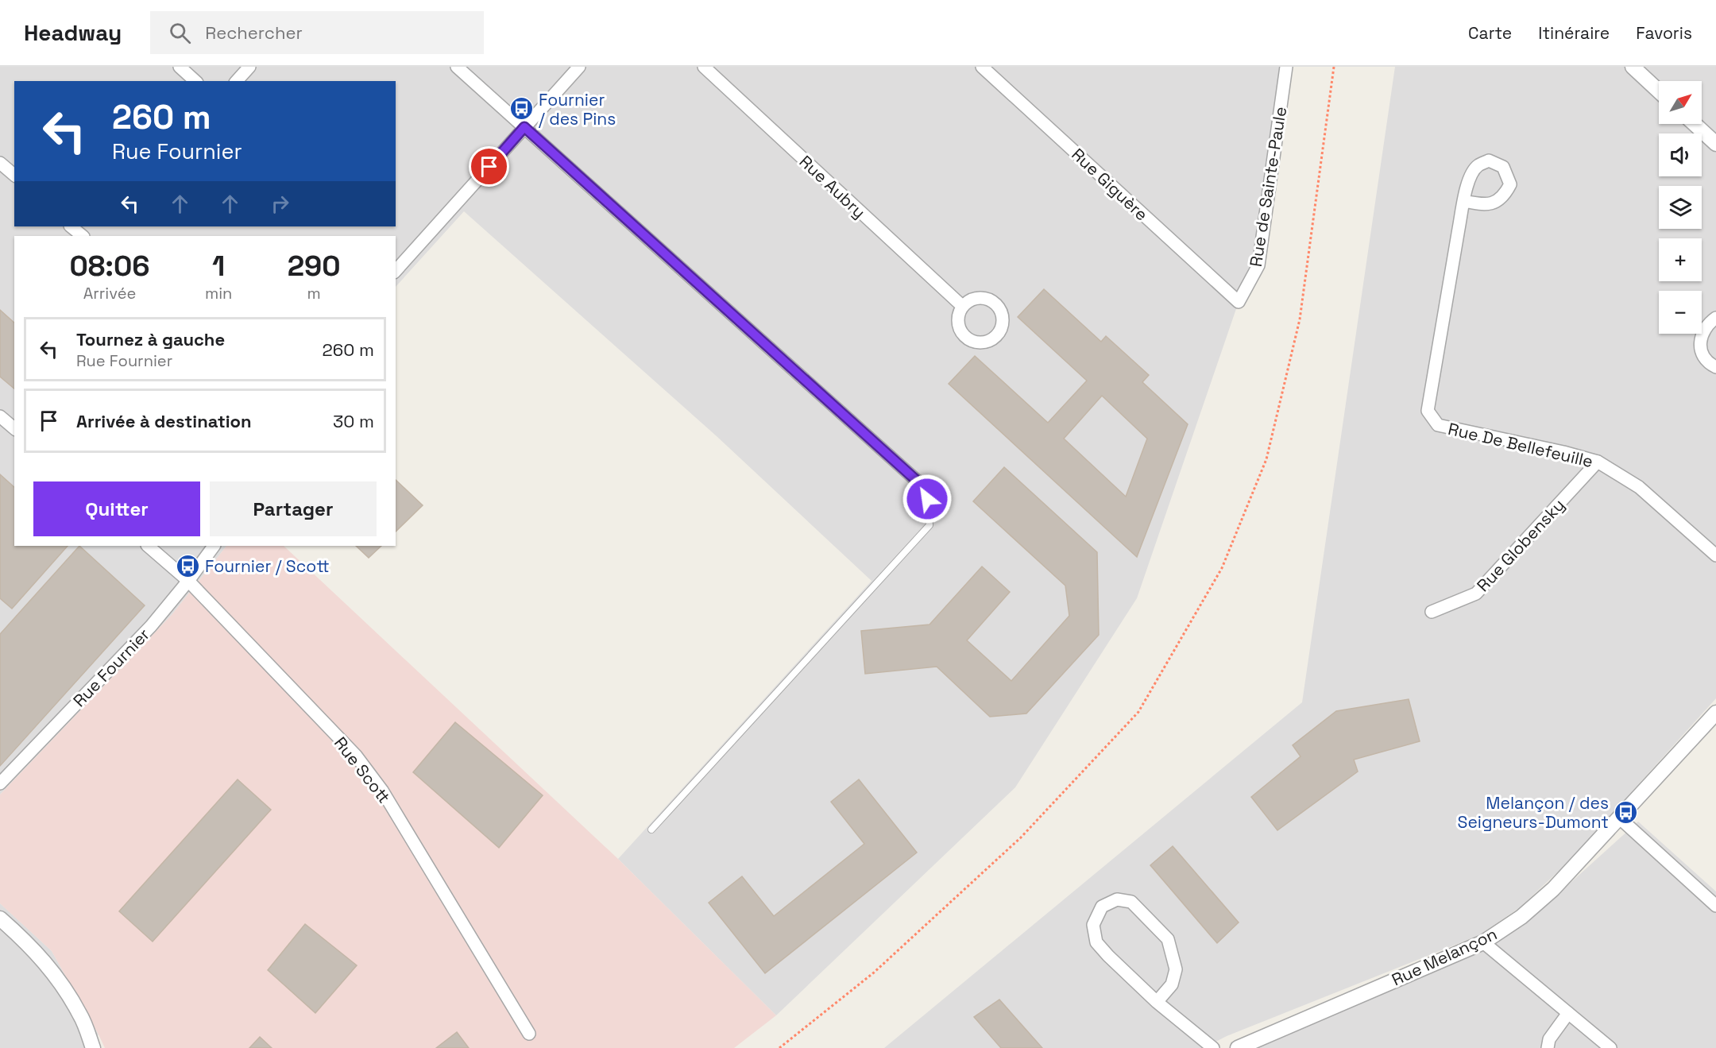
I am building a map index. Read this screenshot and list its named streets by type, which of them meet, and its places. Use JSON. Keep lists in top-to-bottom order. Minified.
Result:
{"streets":{"street":["Rue Giguère","Rue Aubry","Rue de Sainte-Paule","Rue De Bellefeuille","Rue Globensky","Rue Fournier","Rue Scott","Rue Melançon"]},"crossings":[["Rue Giguère","Rue de Sainte-Paule"],["Rue De Bellefeuille","Rue Globensky"],["Rue Fournier","Rue Scott"]],"places":{"bus stop":["Fournier / des Pins","Fournier / Scott","Melançon / des Seigneurs-Dumont"]},"north":"top right","page":{"header":"Headway","search":"Rechercher","nav":["Carte","Itinéraire","Favoris"],"map_buttons":["+","−"],"turn":["260 m","Rue Fournier"],"eta":["08:06","Arrivée","1","min","290","m"],"list":[{"name":"Tournez à gauche","note":"Rue Fournier","value":"260 m"},{"name":"Arrivée à destination","value":"30 m"}],"buttons":["Quitter","Partager"]}}
